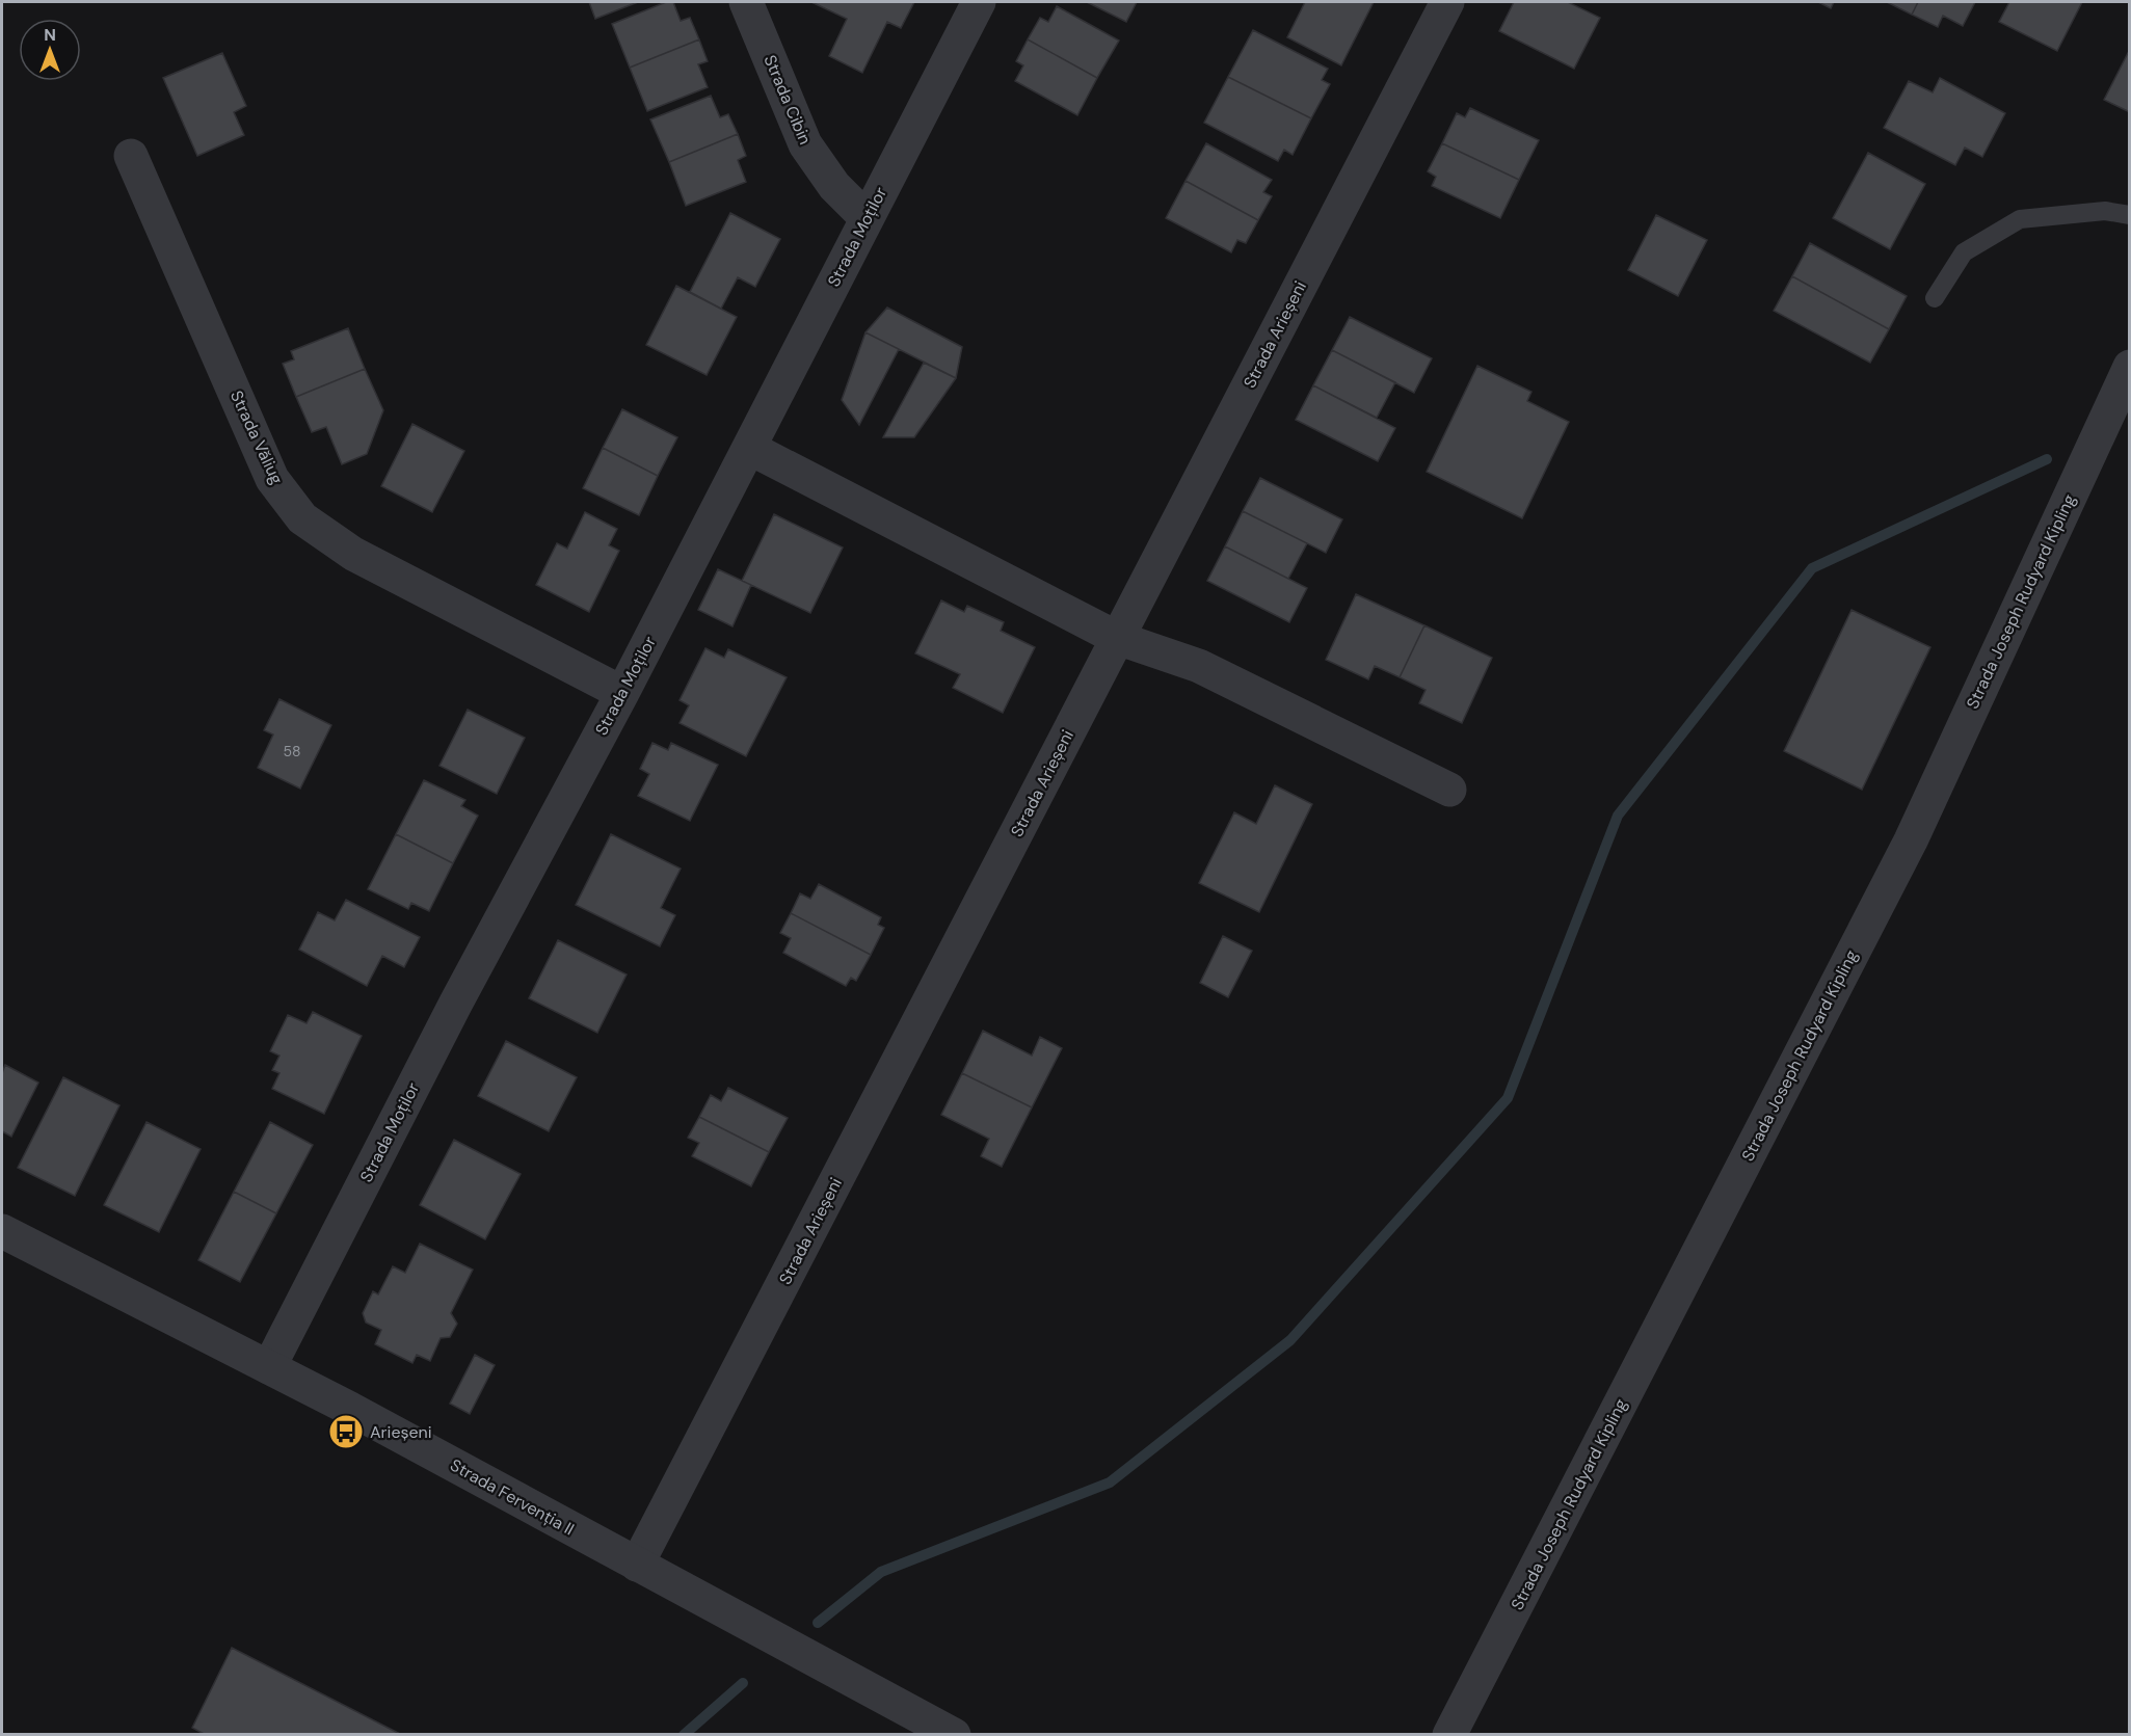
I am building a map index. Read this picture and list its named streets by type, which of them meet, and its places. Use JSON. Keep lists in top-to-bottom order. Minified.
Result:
{"streets":{"street":["Strada Cibin","Strada Moților","Strada Arieșeni","Strada Văliug","Strada Joseph Rudyard Kipling","Strada Fervenția II"]},"crossings":[["Strada Cibin","Strada Moților"],["Strada Moților","Strada Văliug"],["Strada Moților","Strada Fervenția II"],["Strada Arieșeni","Strada Fervenția II"]],"places":{"bus stop":["Arieșeni"]},"house_numbers":["58"],"north":"top"}
